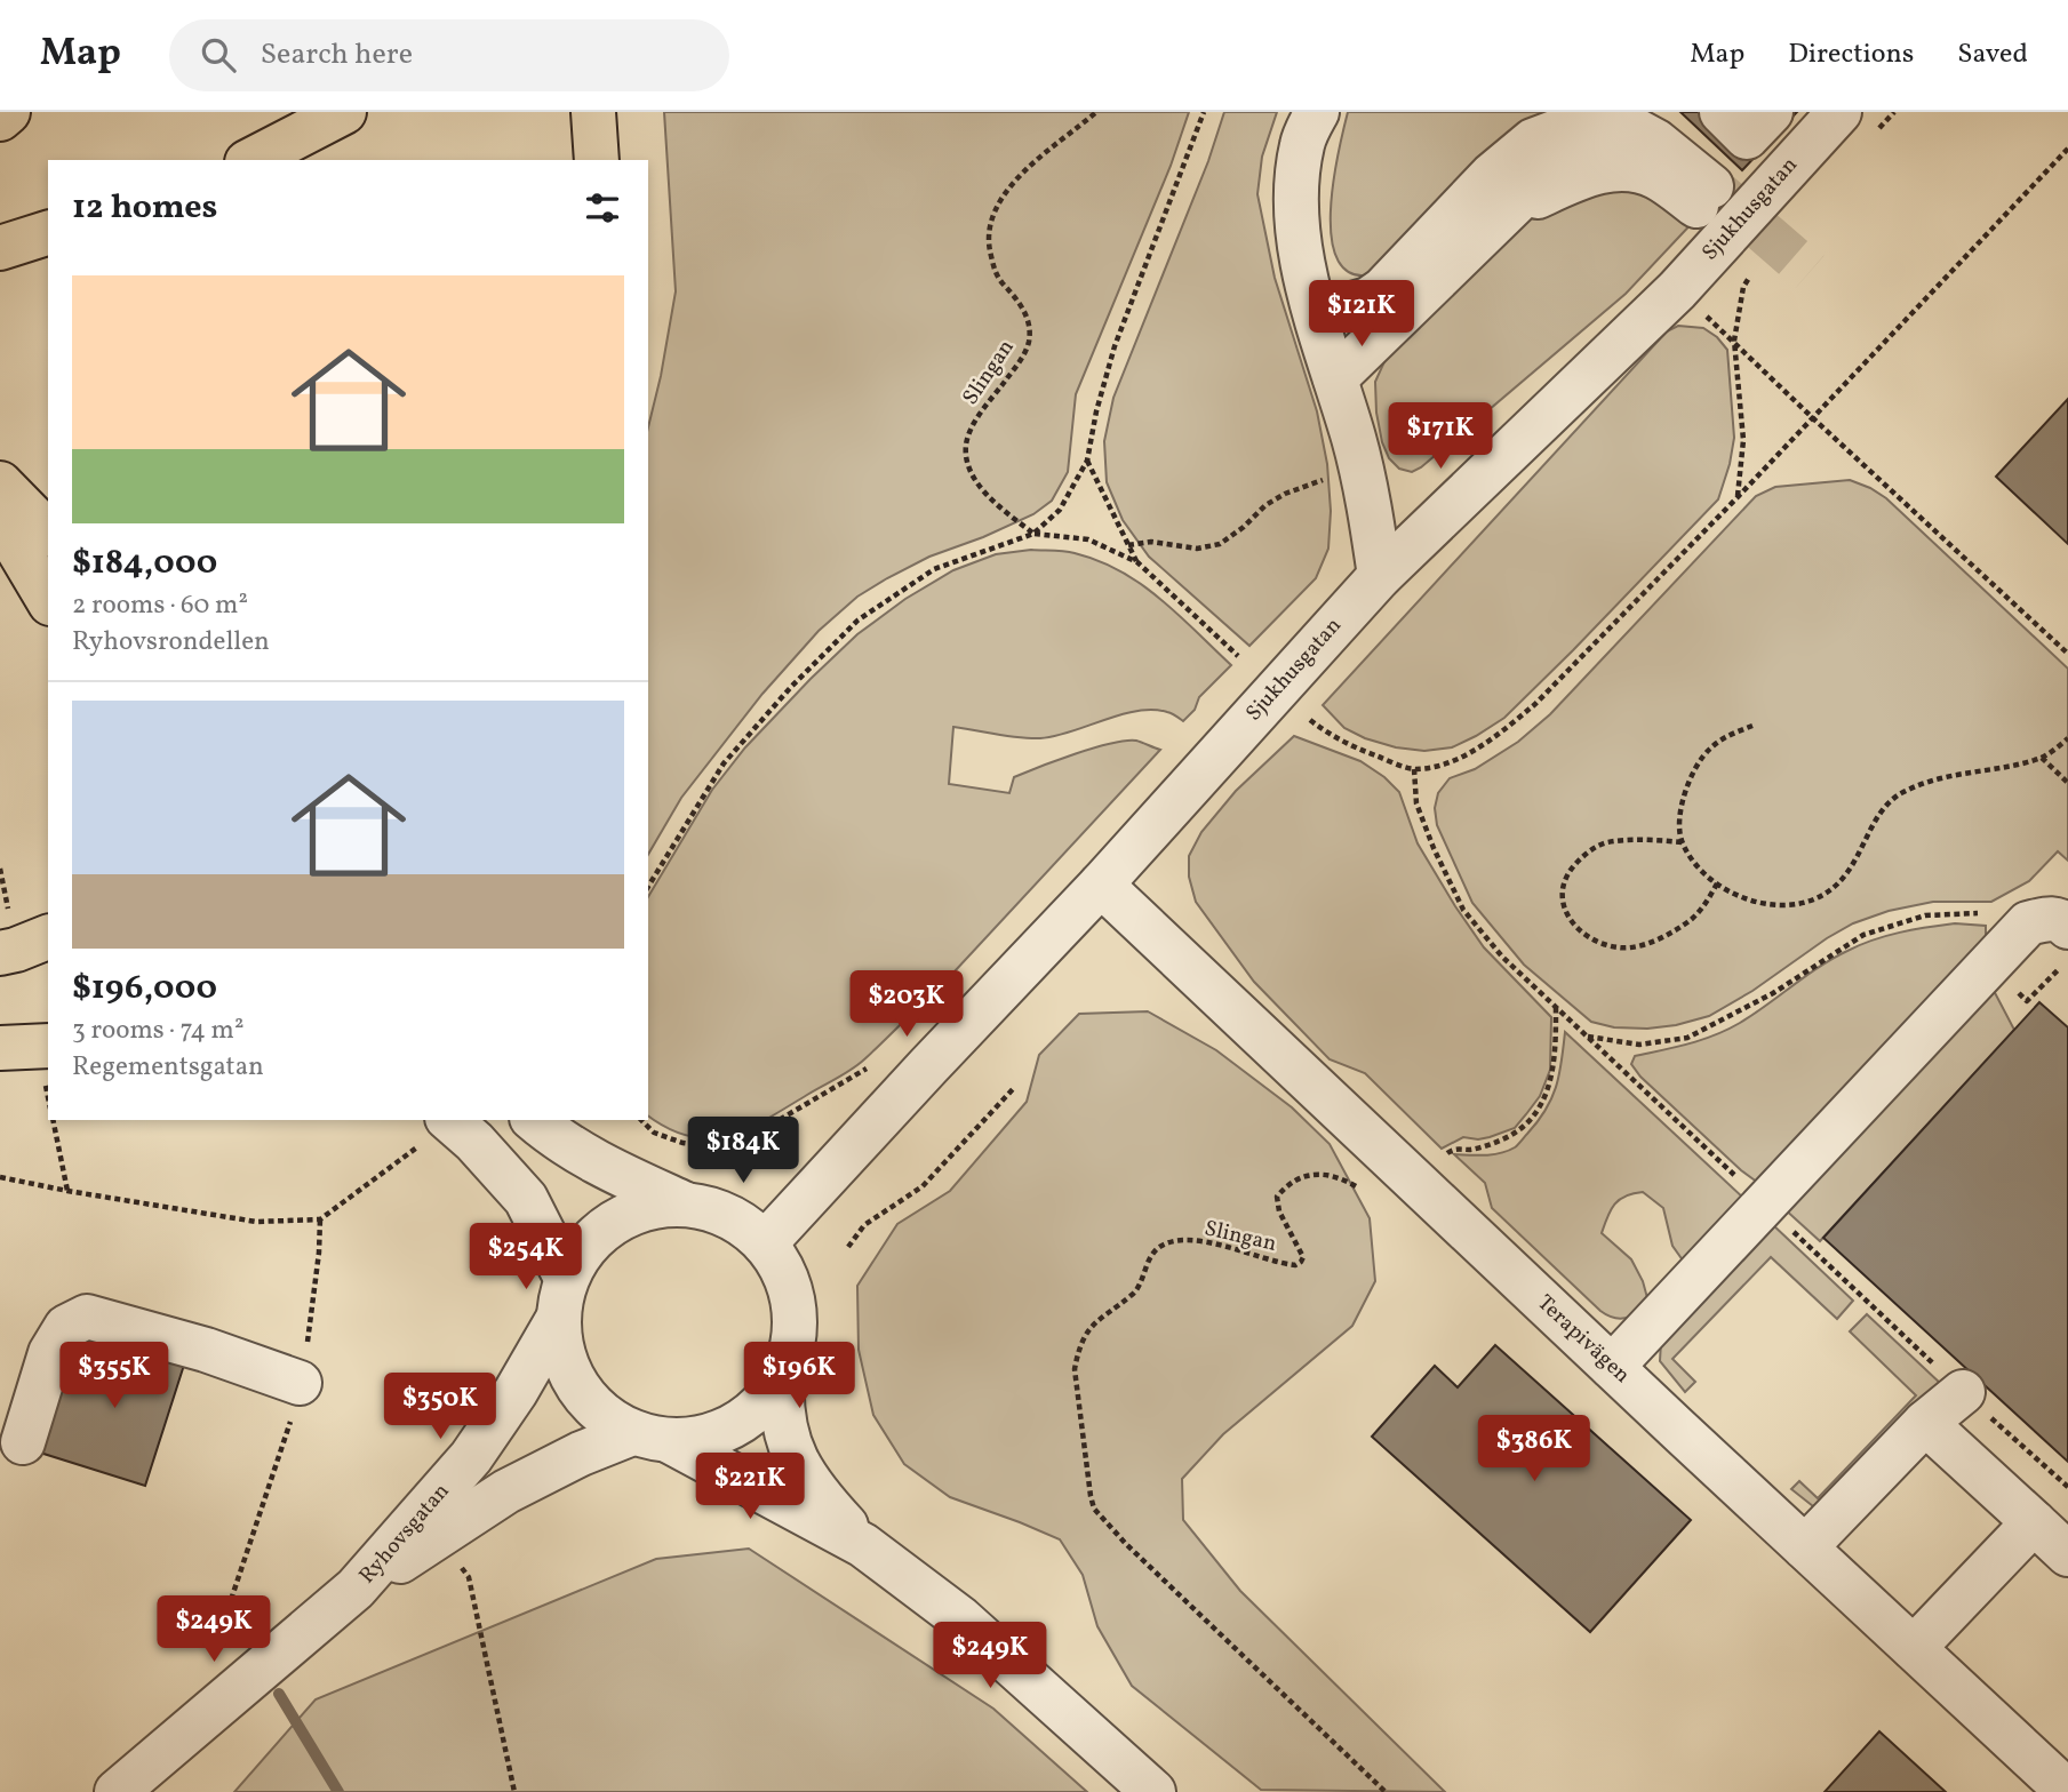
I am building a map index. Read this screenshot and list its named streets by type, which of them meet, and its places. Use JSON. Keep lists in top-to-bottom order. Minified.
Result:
{"streets":{"street":["Sjukhusgatan","Terapivägen","Ryhovsgatan"],"path":["Slingan"]},"crossings":[["Sjukhusgatan","Terapivägen"],["Sjukhusgatan","Ryhovsgatan"],["Slingan","Terapivägen"]],"page":{"header":"Map","search":"Search here","nav":["Map","Directions","Saved"],"heading":"12 homes","list":[{"name":"$184,000","note":"2 rooms · 60 m² · Ryhovsrondellen"},{"name":"$196,000","note":"3 rooms · 74 m² · Regementsgatan"}],"price":["$121K","$171K","$203K","$184K","$254K","$355K","$196K","$350K","$386K","$221K","$249K","$249K"]}}
